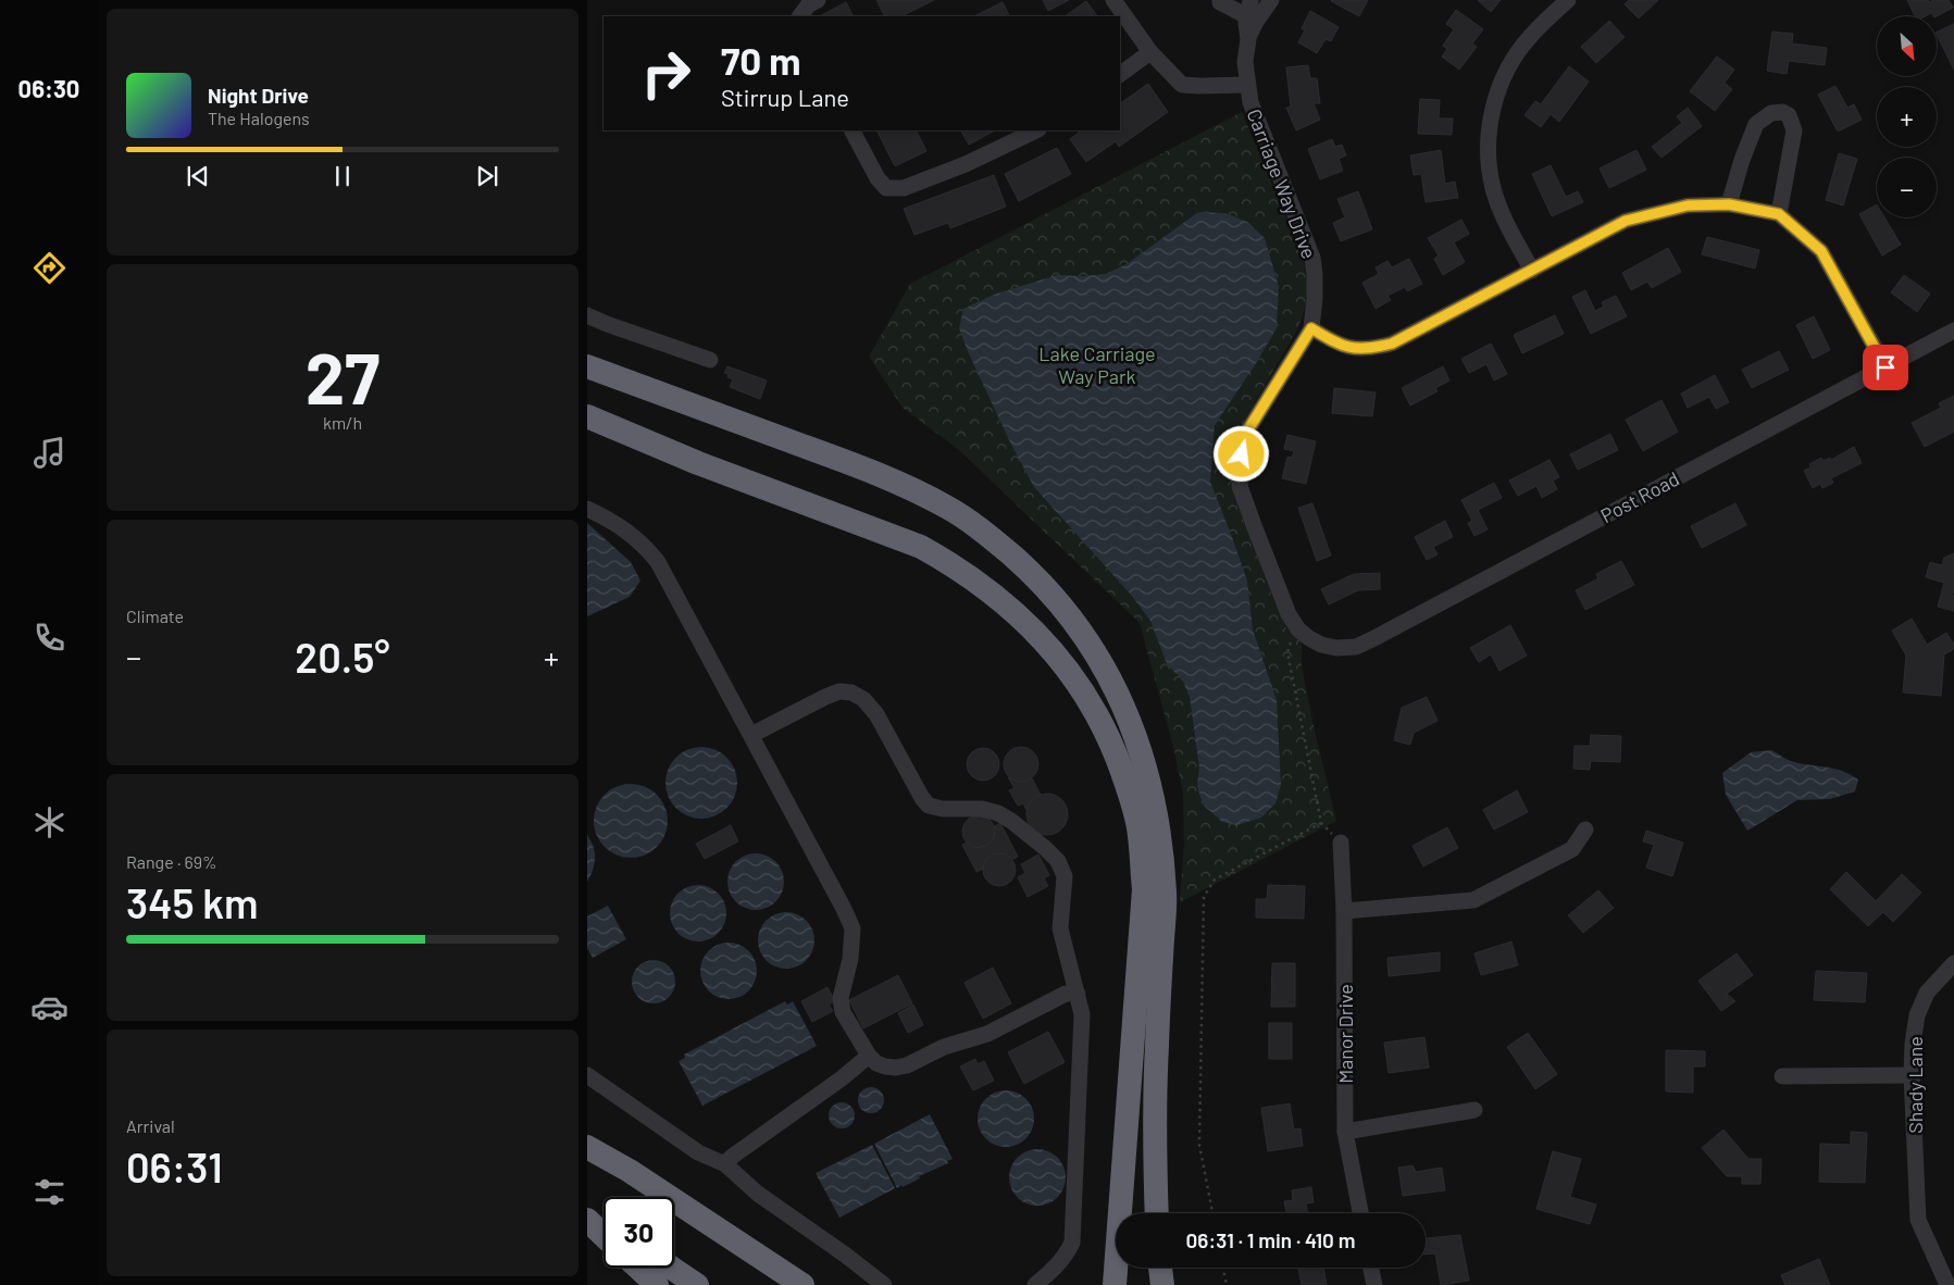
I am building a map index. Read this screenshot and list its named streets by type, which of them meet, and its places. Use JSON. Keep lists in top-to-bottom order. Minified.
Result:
{"streets":{"street":["Carriage Way Drive","Post Road","Manor Drive","Shady Lane"]},"crossings":[["Carriage Way Drive","Post Road"]],"parks":["Lake Carriage Way Park"],"north":"bottom right","page":{"tabs":"06:30","map_buttons":["+","−"],"turn":["70 m","Stirrup Lane"],"song":["Night Drive","The Halogens"],"tile":[["27","km/h"],"Climate",["Range · 69%","345 km"],["Arrival","06:31"]],"heat":["−","20.5°","+"],"limit":"30","trip":"06:31 · 1 min · 410 m"}}
